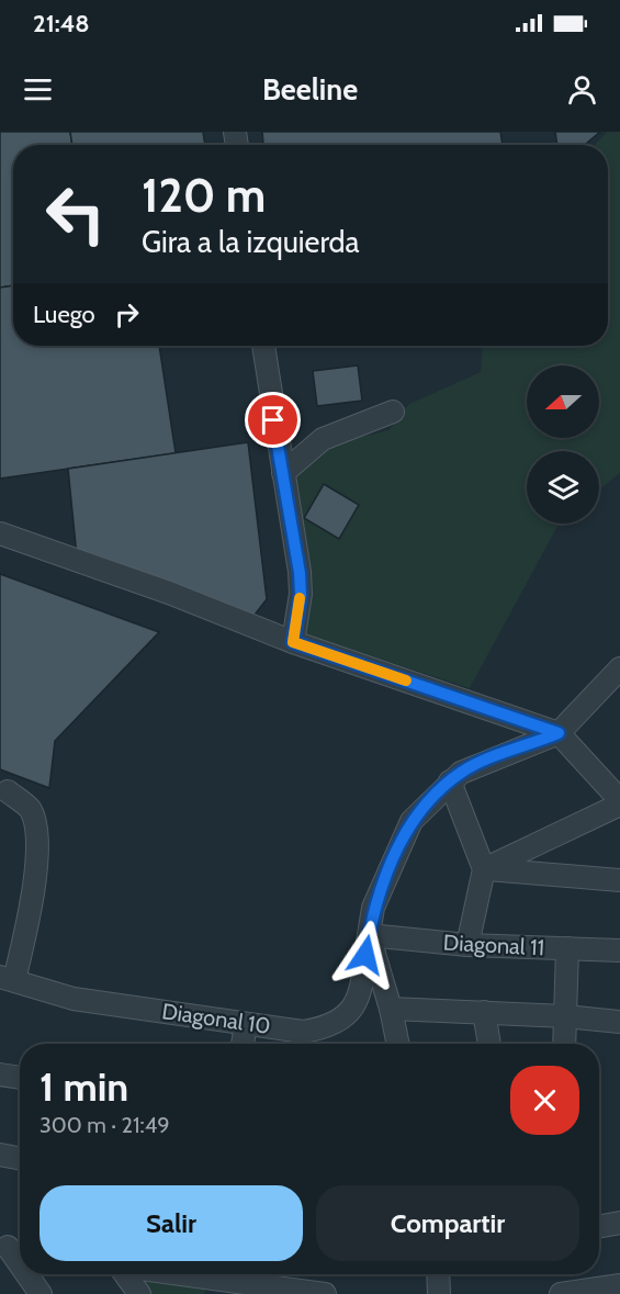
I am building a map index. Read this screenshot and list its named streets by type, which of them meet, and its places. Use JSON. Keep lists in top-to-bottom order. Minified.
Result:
{"streets":{"street":["Diagonal 11","Diagonal 10"]},"crossings":[["Diagonal 11","Diagonal 10"]],"north":"left","page":{"status":"21:48","header":"Beeline","turn":["120 m","Gira a la izquierda"],"then":"Luego","heading":["1 min","300 m · 21:49"],"buttons":["Salir","Compartir"]}}
